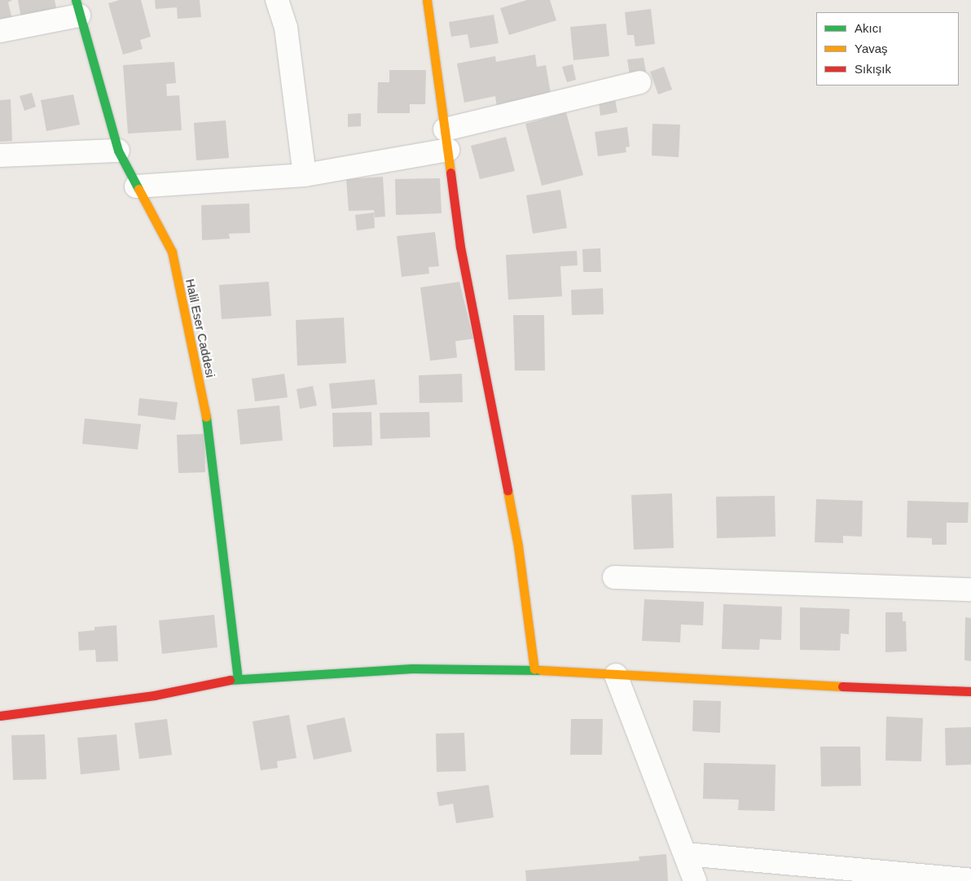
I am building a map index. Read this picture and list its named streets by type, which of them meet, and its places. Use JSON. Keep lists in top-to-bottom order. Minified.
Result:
{"streets":{"street":["Halil Eser Caddesi"]},"legend":["Akıcı","Yavaş","Sıkışık"]}
